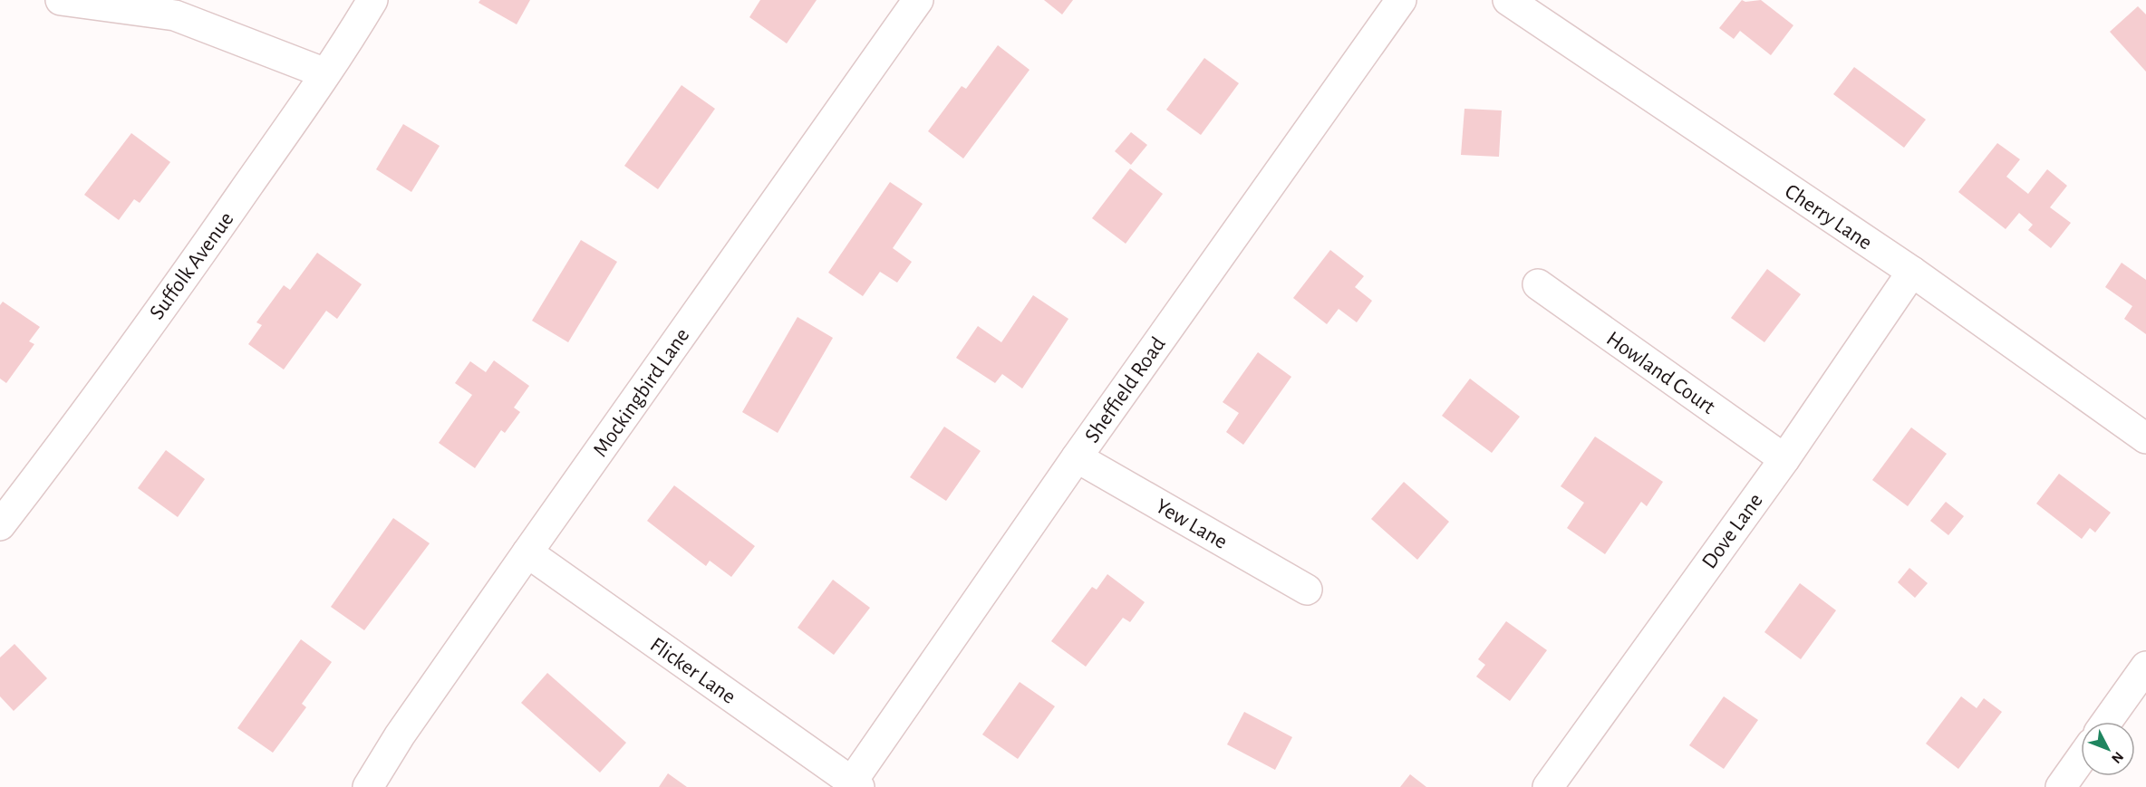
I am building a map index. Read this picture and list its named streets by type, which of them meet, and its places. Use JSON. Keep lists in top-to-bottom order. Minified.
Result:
{"streets":{"street":["Cherry Lane","Suffolk Avenue","Howland Court","Sheffield Road","Mockingbird Lane","Yew Lane","Dove Lane","Flicker Lane"]},"crossings":[["Cherry Lane","Dove Lane"],["Howland Court","Dove Lane"],["Sheffield Road","Yew Lane"],["Sheffield Road","Flicker Lane"],["Mockingbird Lane","Flicker Lane"]],"north":"bottom right"}
